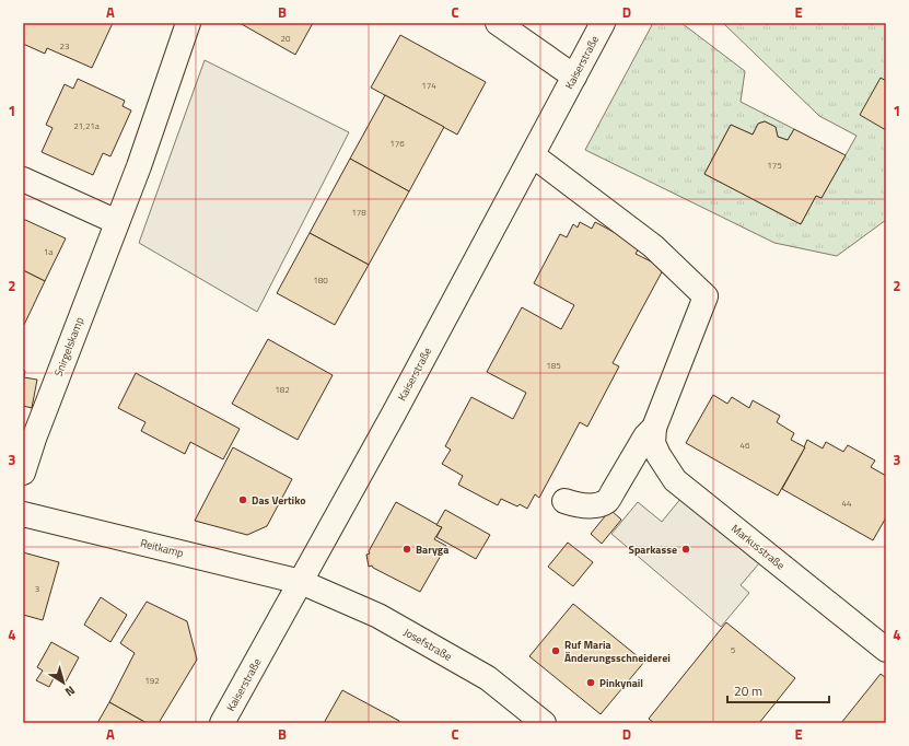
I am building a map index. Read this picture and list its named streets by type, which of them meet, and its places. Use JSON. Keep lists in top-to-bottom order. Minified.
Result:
{"streets":{"street":["Kaiserstraße","Snirgelskamp","Markusstraße","Reitkamp","Josefstraße"]},"crossings":[["Kaiserstraße","Reitkamp"],["Kaiserstraße","Josefstraße"],["Reitkamp","Josefstraße"]],"places":["Das Vertiko","Baryga","Sparkasse","Ruf Maria Änderungsschneiderei","Pinkynail"],"house_numbers":["20","23","174","21,21a","176","175","178","1a","180","185","182","46","44","3","5","192"],"scale_bar":"20 m","north":"bottom right","grid":{"columns":["A","B","C","D","E"],"rows":["1","2","3","4"]}}
